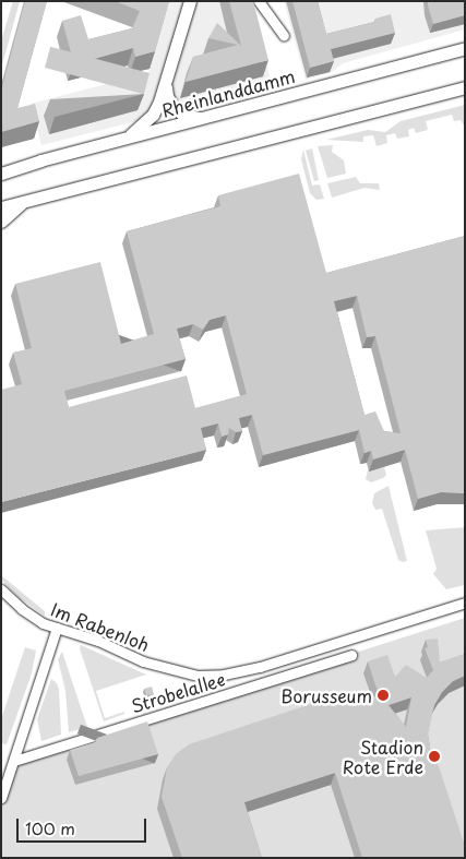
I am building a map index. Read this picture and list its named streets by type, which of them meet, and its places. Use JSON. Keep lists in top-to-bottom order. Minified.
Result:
{"streets":{"main road":["Rheinlanddamm"],"street":["Im Rabenloh","Strobelallee"]},"crossings":[["Im Rabenloh","Strobelallee"]],"places":["Borusseum","Stadion Rote Erde"],"scale_bar":"100 m"}
